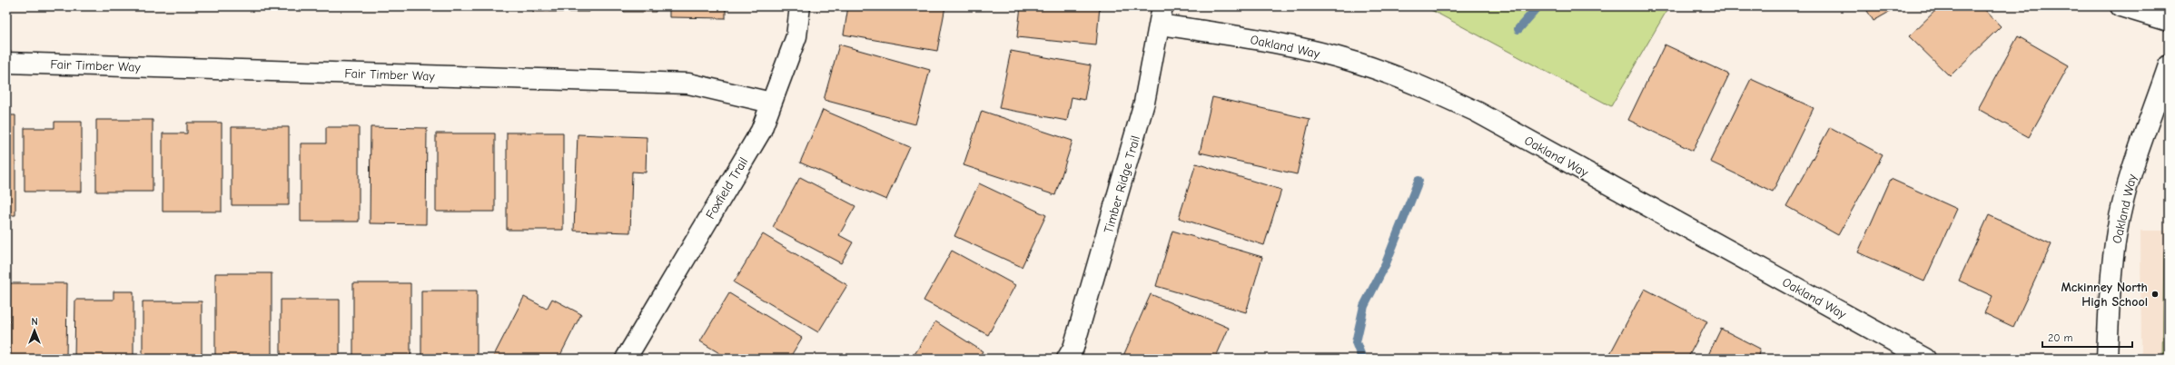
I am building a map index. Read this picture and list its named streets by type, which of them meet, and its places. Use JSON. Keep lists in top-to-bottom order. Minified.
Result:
{"streets":{"street":["Oakland Way","Fair Timber Way","Timber Ridge Trail","Foxfield Trail"]},"crossings":[["Oakland Way","Timber Ridge Trail"],["Fair Timber Way","Foxfield Trail"]],"places":["Mckinney North High School"],"scale_bar":"20 m","north":"top"}
